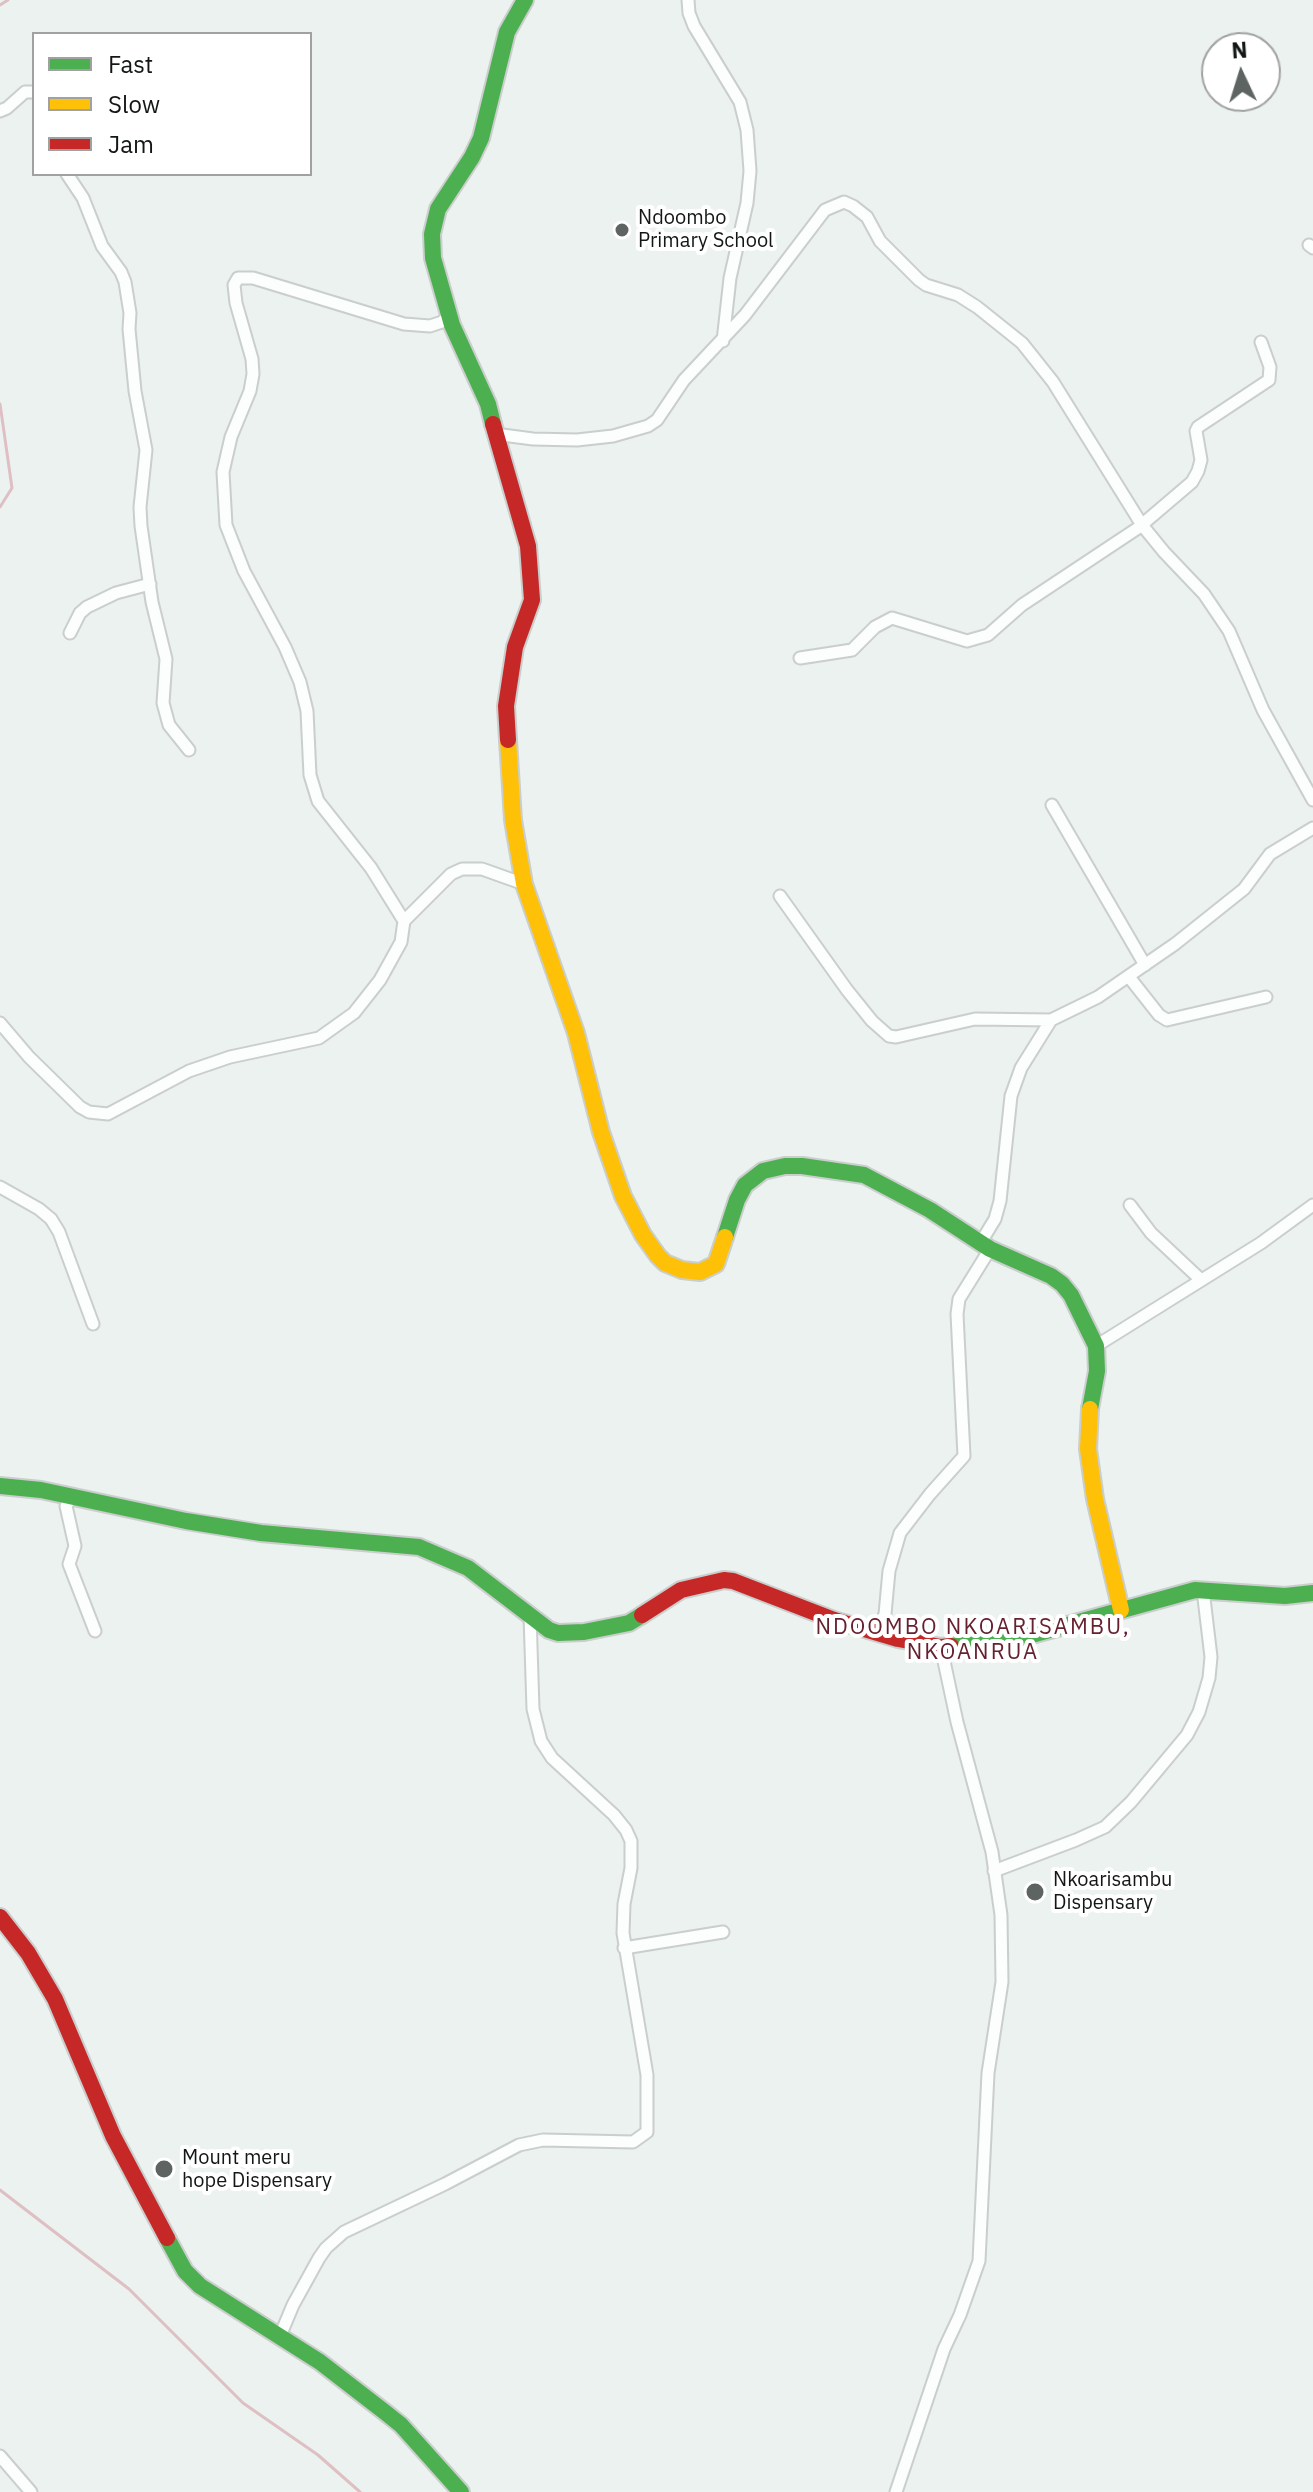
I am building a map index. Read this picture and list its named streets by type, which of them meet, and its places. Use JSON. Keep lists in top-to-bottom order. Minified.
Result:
{"districts":["NDOOMBO NKOARISAMBU, NKOANRUA"],"places":["Ndoombo Primary School","Nkoarisambu Dispensary","Mount meru hope Dispensary"],"legend":["Fast","Slow","Jam"],"north":"top"}
